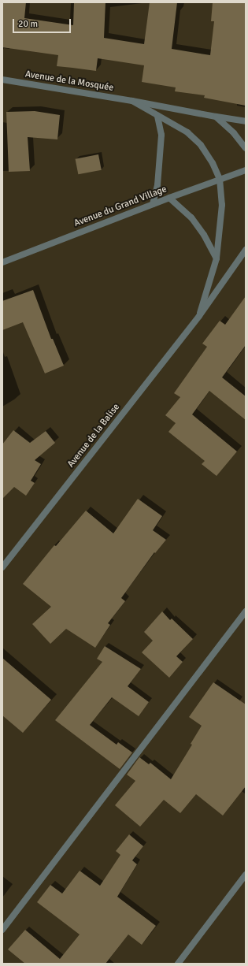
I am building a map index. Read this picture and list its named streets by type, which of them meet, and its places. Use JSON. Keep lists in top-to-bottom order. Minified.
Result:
{"streets":{"street":["Avenue de la Mosquée","Avenue du Grand Village","Avenue de la Balise"]},"scale_bar":"20 m"}
